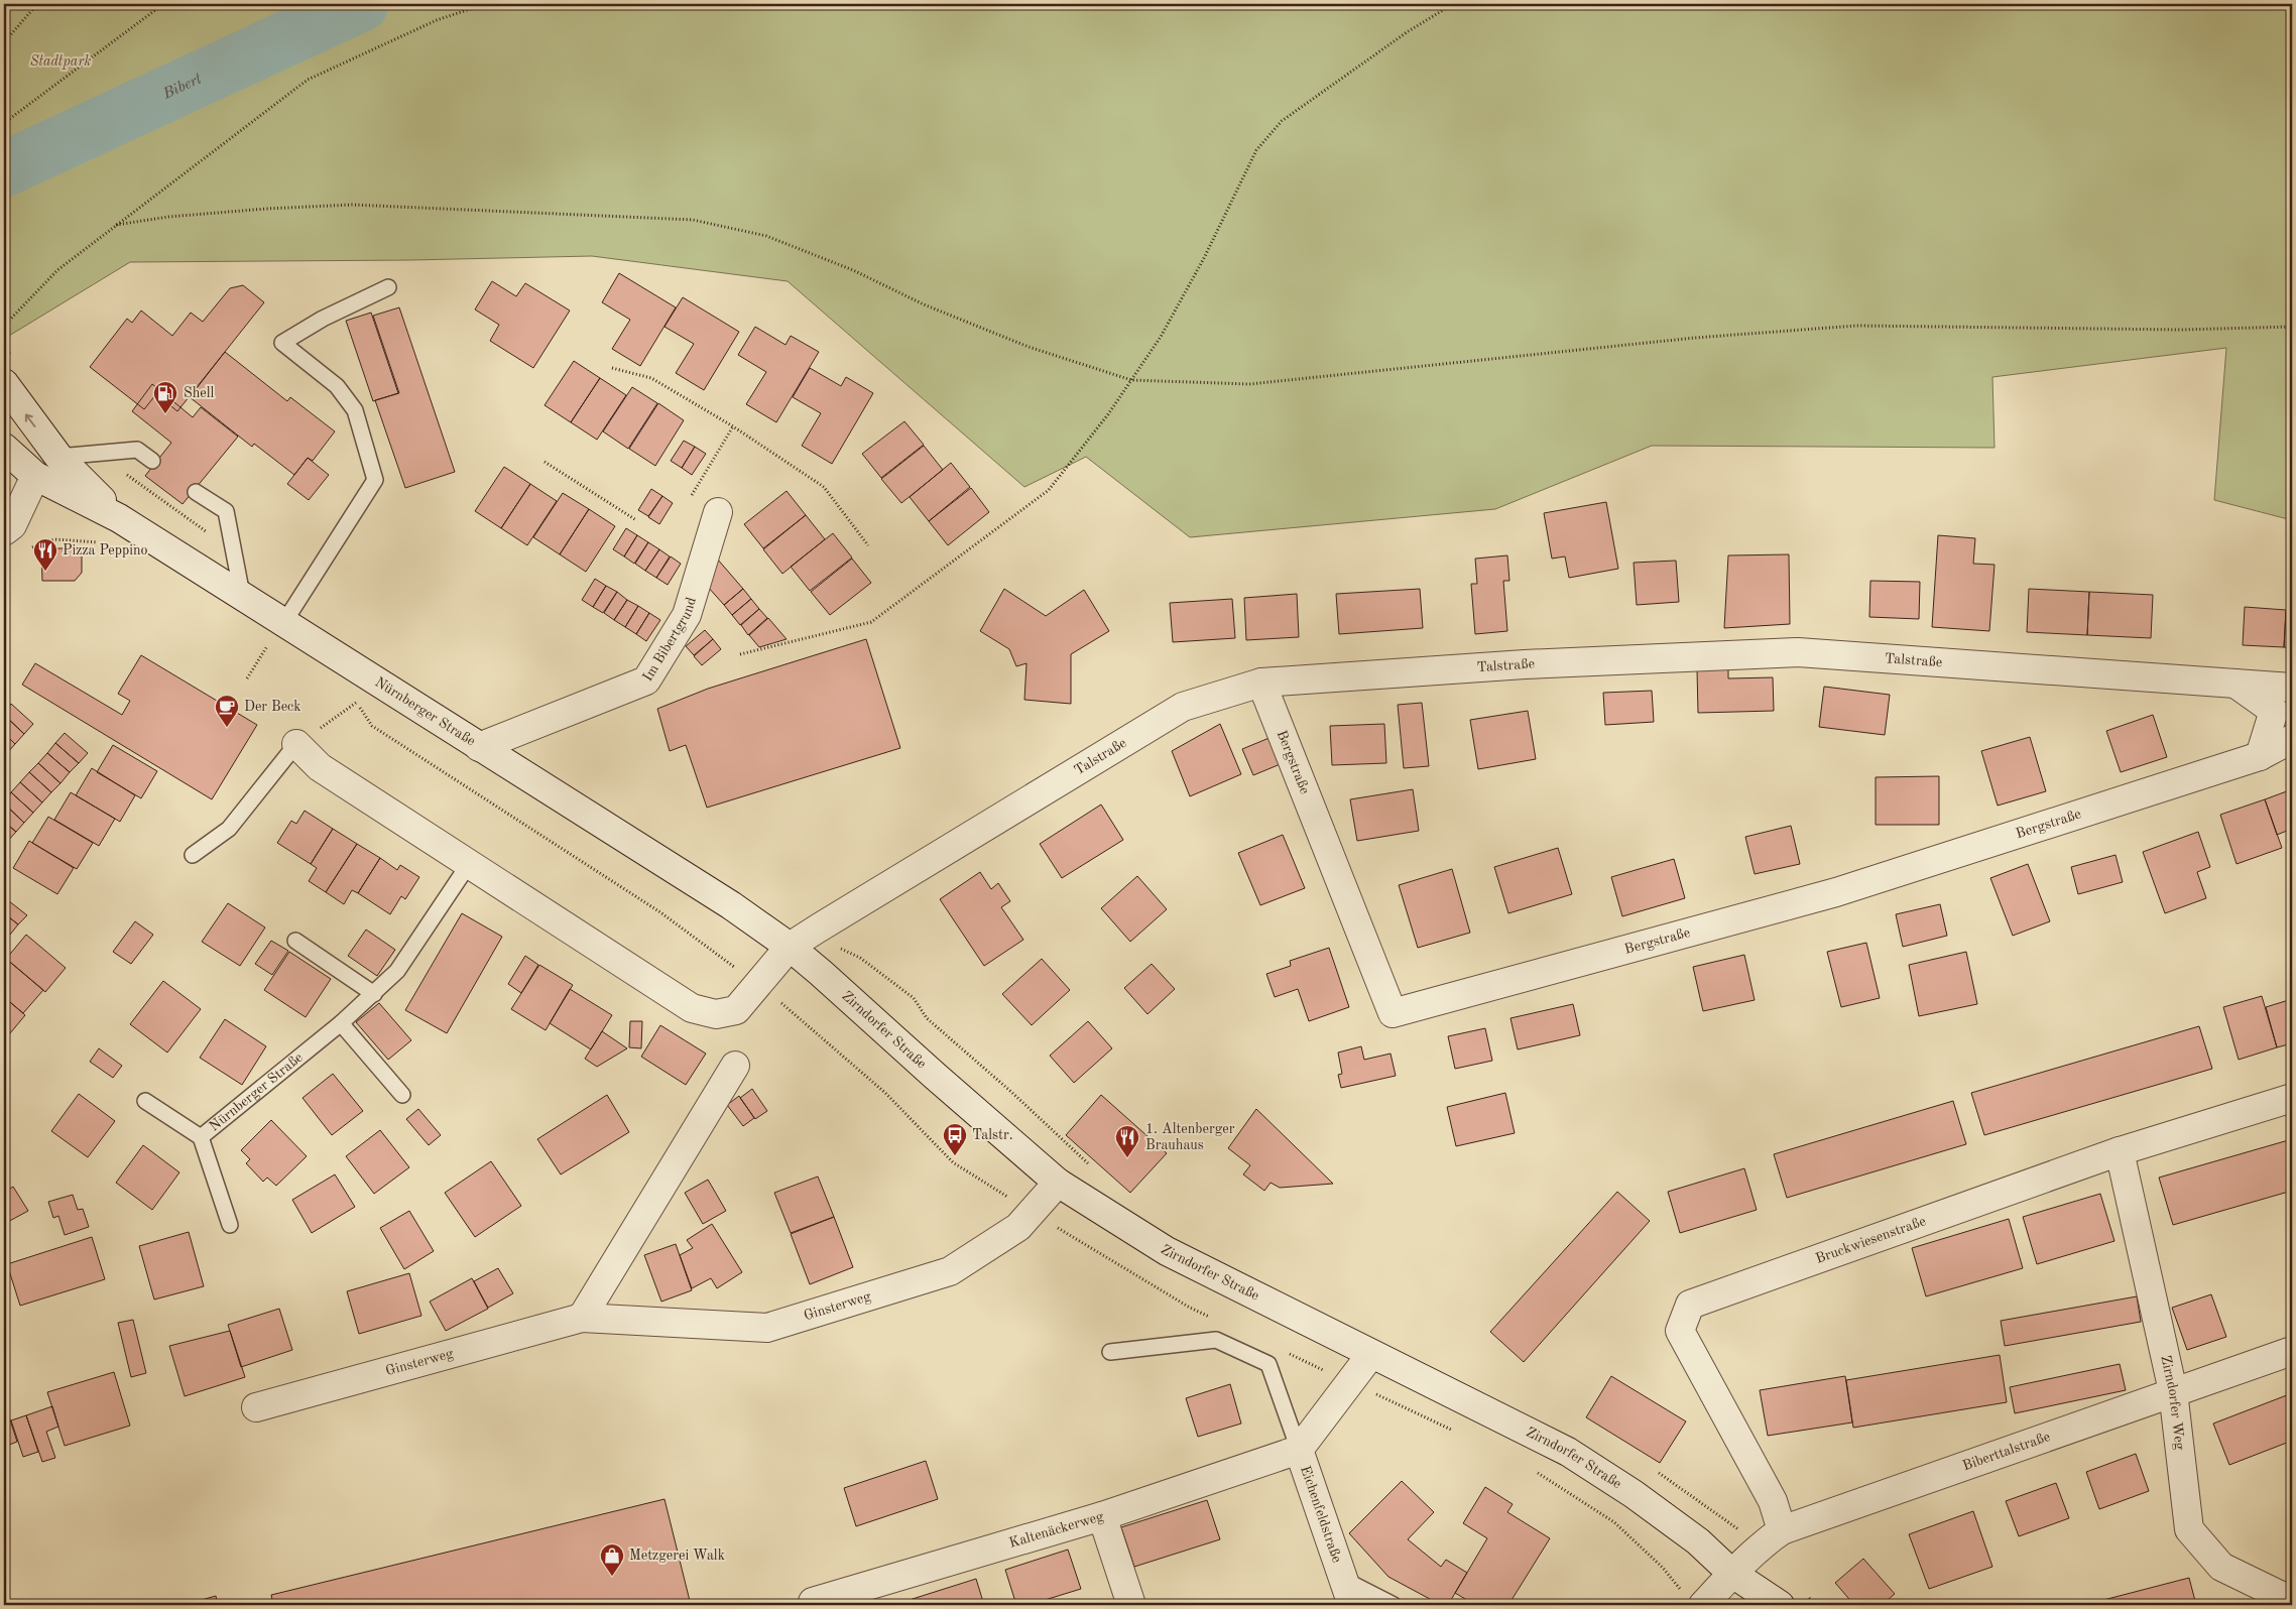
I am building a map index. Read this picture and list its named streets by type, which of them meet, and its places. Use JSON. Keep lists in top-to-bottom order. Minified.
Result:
{"streets":{"street":["Im Bibertgrund","Talstraße","Nürnberger Straße","Bergstraße","Zirndorfer Straße","Bruckwiesenstraße","Ginsterweg","Zirndorfer Weg","Biberttalstraße","Eichenfeldstraße","Kaltenäckerweg"]},"crossings":[["Im Bibertgrund","Nürnberger Straße"],["Talstraße","Bergstraße"],["Talstraße","Zirndorfer Straße"],["Nürnberger Straße","Zirndorfer Straße"],["Zirndorfer Straße","Ginsterweg"],["Zirndorfer Straße","Biberttalstraße"],["Zirndorfer Straße","Eichenfeldstraße"],["Bruckwiesenstraße","Zirndorfer Weg"],["Bruckwiesenstraße","Biberttalstraße"],["Zirndorfer Weg","Biberttalstraße"],["Eichenfeldstraße","Kaltenäckerweg"]],"water":["Bibert"],"parks":["Stadtpark"],"places":{"fuel station":["Shell"],"restaurant":["Pizza Peppino","1. Altenberger Brauhaus"],"cafe":["Der Beck"],"bus stop":["Talstr."],"shop":["Metzgerei Walk"]}}
